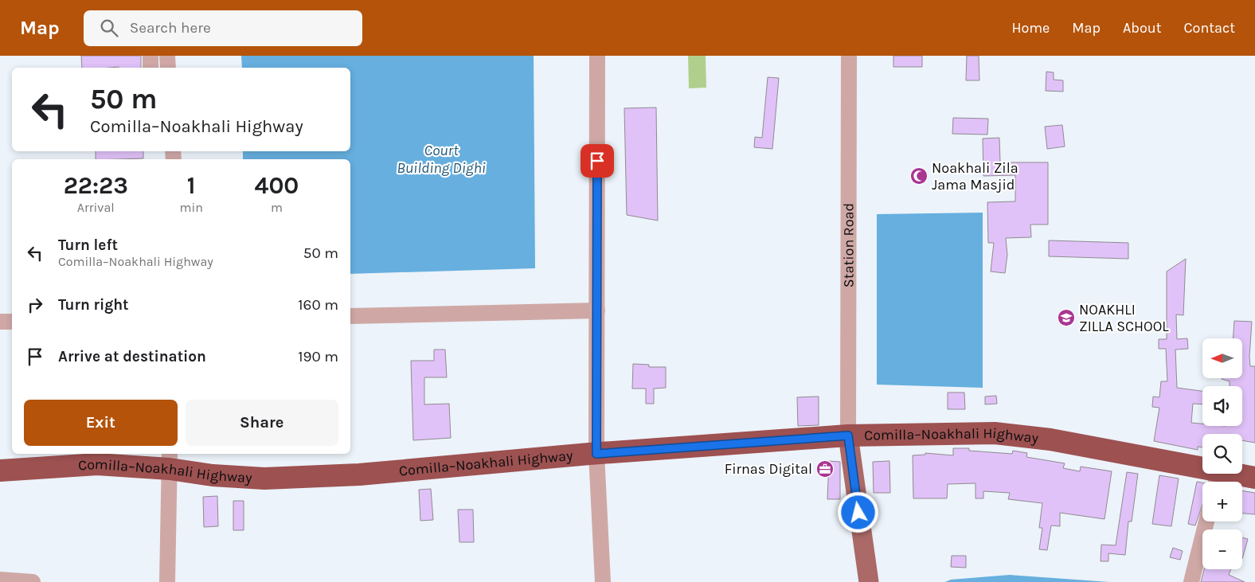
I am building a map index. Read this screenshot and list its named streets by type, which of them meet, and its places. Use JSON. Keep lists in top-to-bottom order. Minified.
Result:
{"streets":{"highway":["Comilla–Noakhali Highway"],"street":["Station Road"]},"crossings":[["Station Road","Comilla–Noakhali Highway"]],"water":["Court Building Dighi"],"places":{"mosque":["Noakhali Zila Jama Masjid"],"school or university":["NOAKHLI ZILLA SCHOOL"],"office":["Firnas Digital"]},"north":"left","page":{"header":"Map","search":"Search here","nav":["Home","Map","About","Contact"],"turn":["50 m","Comilla–Noakhali Highway"],"eta":["22:23","Arrival","1","min","400","m"],"list":[{"name":"Turn left","note":"Comilla–Noakhali Highway","value":"50 m"},{"name":"Turn right","value":"160 m"},{"name":"Arrive at destination","value":"190 m"}],"map_buttons":["+","−"],"buttons":["Exit","Share"]}}
